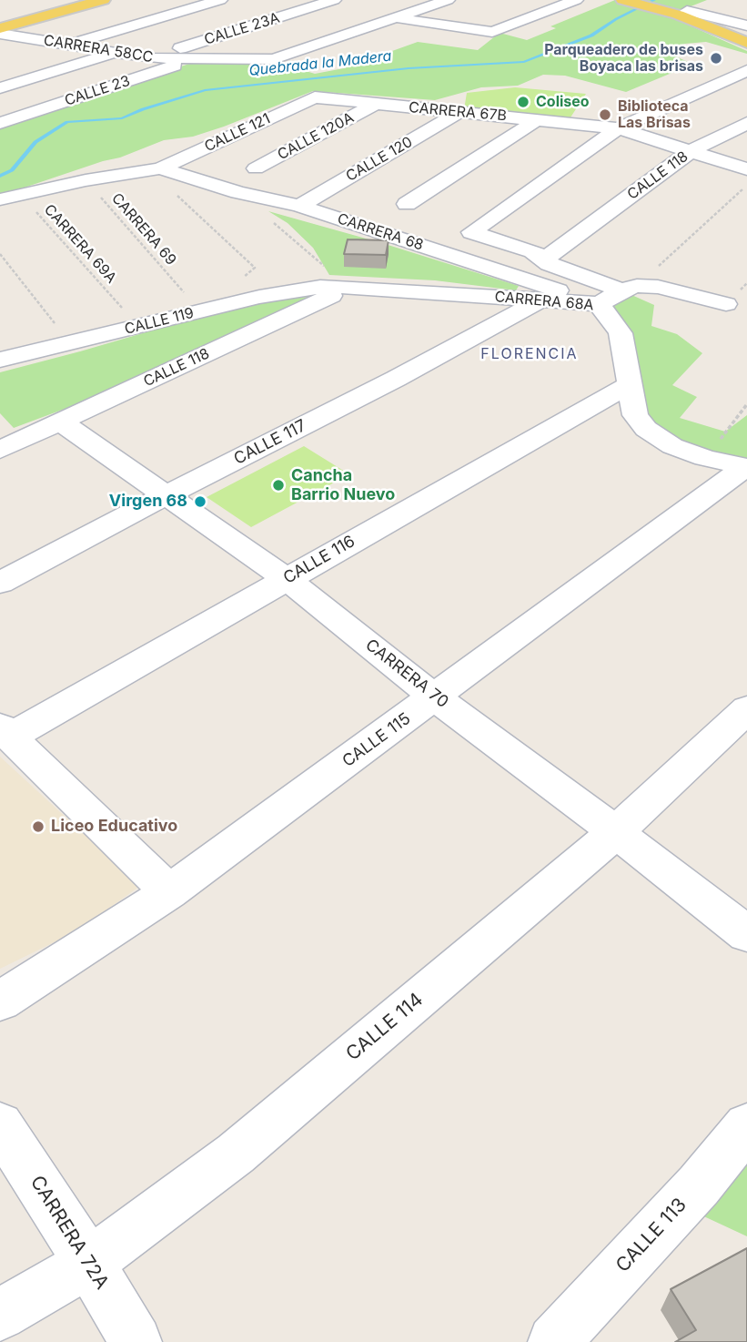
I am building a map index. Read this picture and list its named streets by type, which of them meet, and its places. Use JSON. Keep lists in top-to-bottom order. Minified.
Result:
{"streets":{"street":["CALLE 23A","CARRERA 58CC","CALLE 23","CARRERA 67B","CALLE 121","CALLE 120A","CALLE 120","CALLE 118","CARRERA 68","CARRERA 68A","CALLE 119","CALLE 117","CALLE 116","CARRERA 70","CALLE 115","CALLE 114","CARRERA 72A","CALLE 113"],"path":["CARRERA 69","CARRERA 69A"]},"crossings":[["CALLE 23A","CARRERA 58CC"],["CARRERA 58CC","CALLE 23"],["CARRERA 67B","CALLE 121"],["CARRERA 67B","CALLE 120A"],["CARRERA 67B","CALLE 120"],["CARRERA 67B","CALLE 118"],["CALLE 121","CARRERA 68"],["CALLE 120","CARRERA 68"],["CALLE 118","CARRERA 68A"],["CALLE 118","CARRERA 70"],["CARRERA 68","CARRERA 68A"],["CARRERA 68A","CALLE 119"],["CARRERA 68A","CALLE 117"],["CARRERA 68A","CALLE 116"],["CARRERA 68A","CALLE 115"],["CALLE 117","CARRERA 70"],["CALLE 116","CARRERA 70"],["CARRERA 70","CALLE 115"],["CARRERA 70","CALLE 114"],["CALLE 114","CARRERA 72A"]],"districts":["FLORENCIA"],"water":["Quebrada la Madera"],"places":["Parqueadero de buses Boyaca las brisas","Coliseo","Biblioteca Las Brisas","Cancha Barrio Nuevo","Virgen 68","Liceo Educativo"]}
